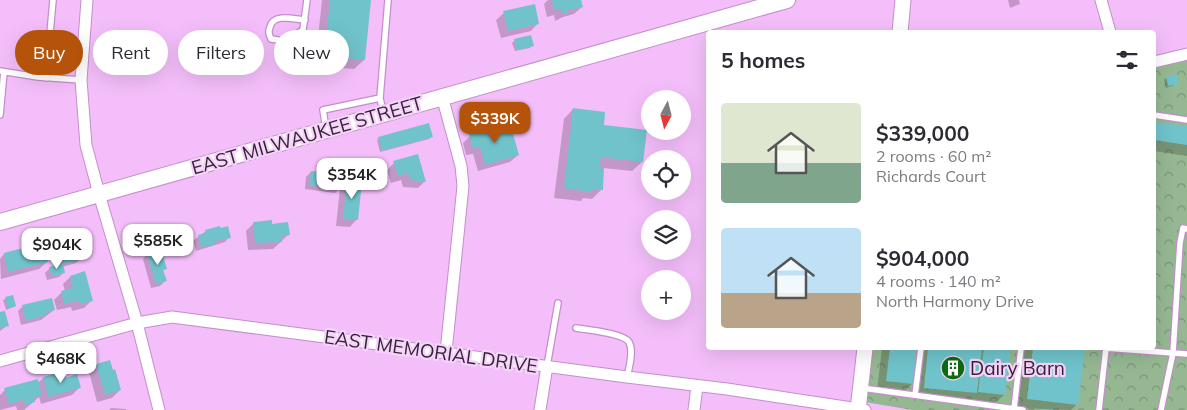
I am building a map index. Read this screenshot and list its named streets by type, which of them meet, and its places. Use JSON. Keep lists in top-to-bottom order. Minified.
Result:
{"streets":{"main road":["EAST MILWAUKEE STREET"],"street":["EAST MEMORIAL DRIVE"]},"places":{"building":["Dairy Barn"]},"north":"bottom","page":{"chip":["Buy","Rent","Filters","New"],"heading":"5 homes","map_buttons":"+","list":[{"name":"$339,000","note":"2 rooms · 60 m² · Richards Court"},{"name":"$904,000","note":"4 rooms · 140 m² · North Harmony Drive"}],"price":["$339K","$354K","$585K","$904K","$468K"]}}
